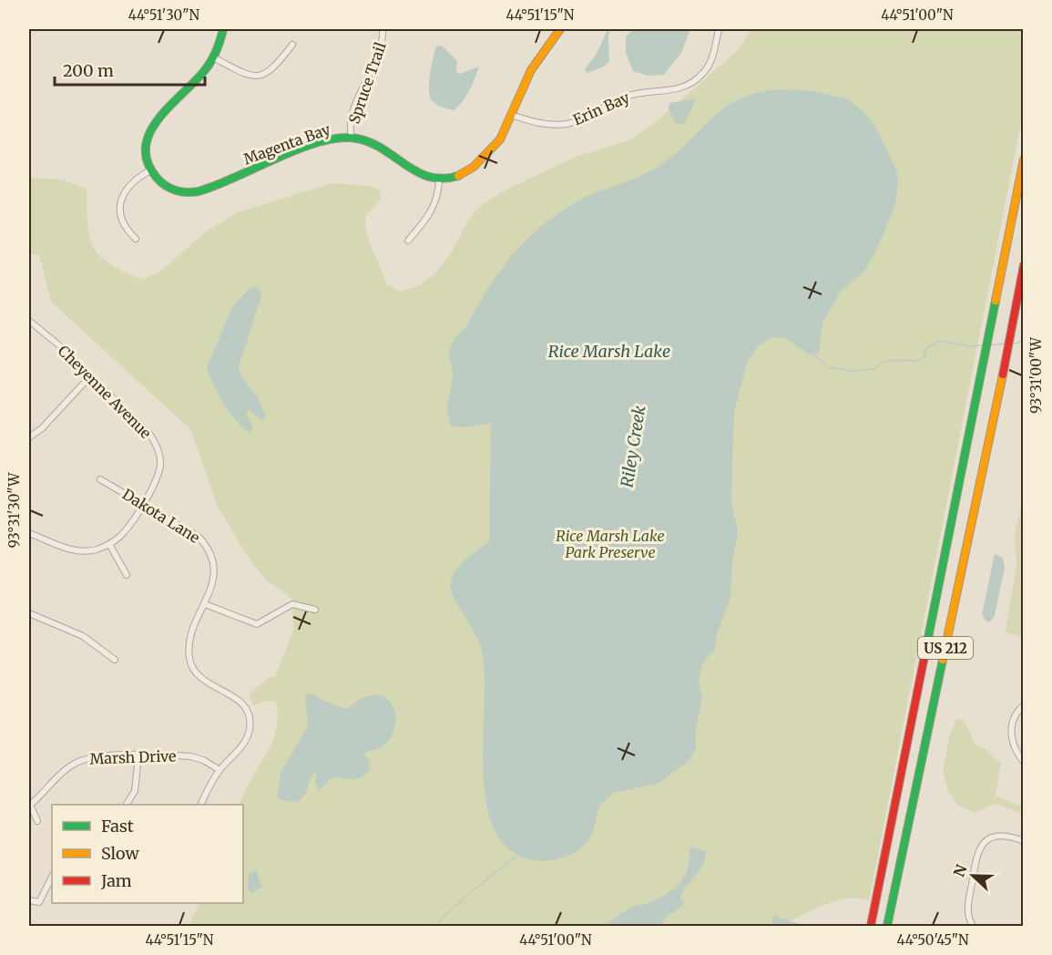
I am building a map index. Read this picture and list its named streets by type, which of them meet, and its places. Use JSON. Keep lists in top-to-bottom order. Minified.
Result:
{"streets":{"main road":["Magenta Bay","US 212"],"street":["Spruce Trail","Erin Bay","Cheyenne Avenue","Dakota Lane","Marsh Drive"]},"crossings":[["Spruce Trail","Magenta Bay"],["Cheyenne Avenue","Dakota Lane"],["Dakota Lane","Marsh Drive"]],"water":["Rice Marsh Lake","Riley Creek"],"parks":["Rice Marsh Lake Park Preserve"],"legend":["Fast","Slow","Jam"],"scale_bar":"200 m","north":"left","coordinates":["44°51'30\"N","44°51'15\"N","44°51'00\"N","93°31'00\"W","93°31'30\"W","44°50'45\"N"]}
